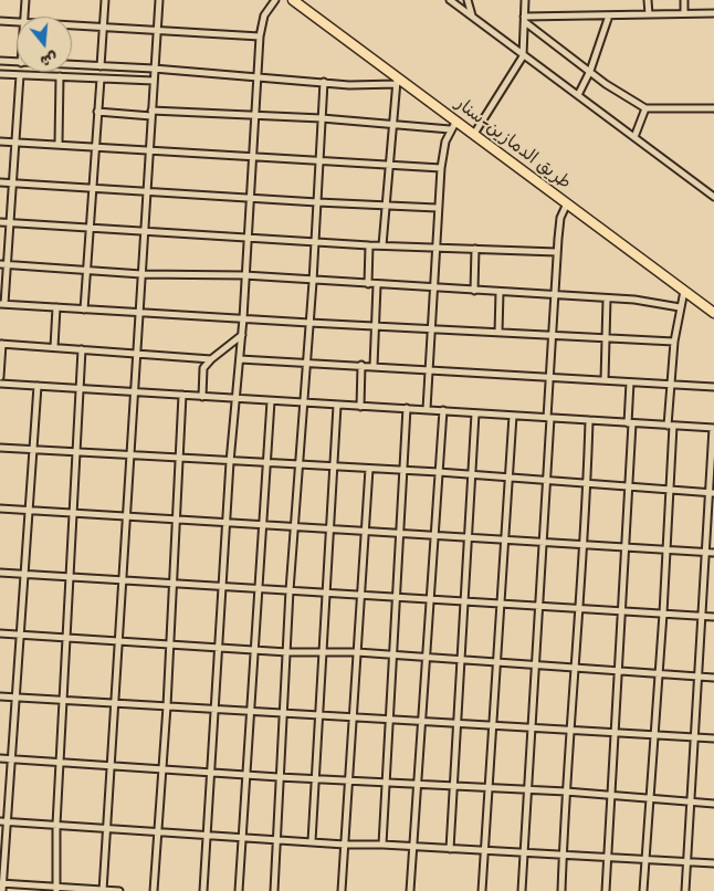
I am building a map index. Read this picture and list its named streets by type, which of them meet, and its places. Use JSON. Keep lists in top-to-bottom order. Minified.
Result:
{"streets":{"highway":["طريق الدمازين-سنار"]},"north":"bottom"}
